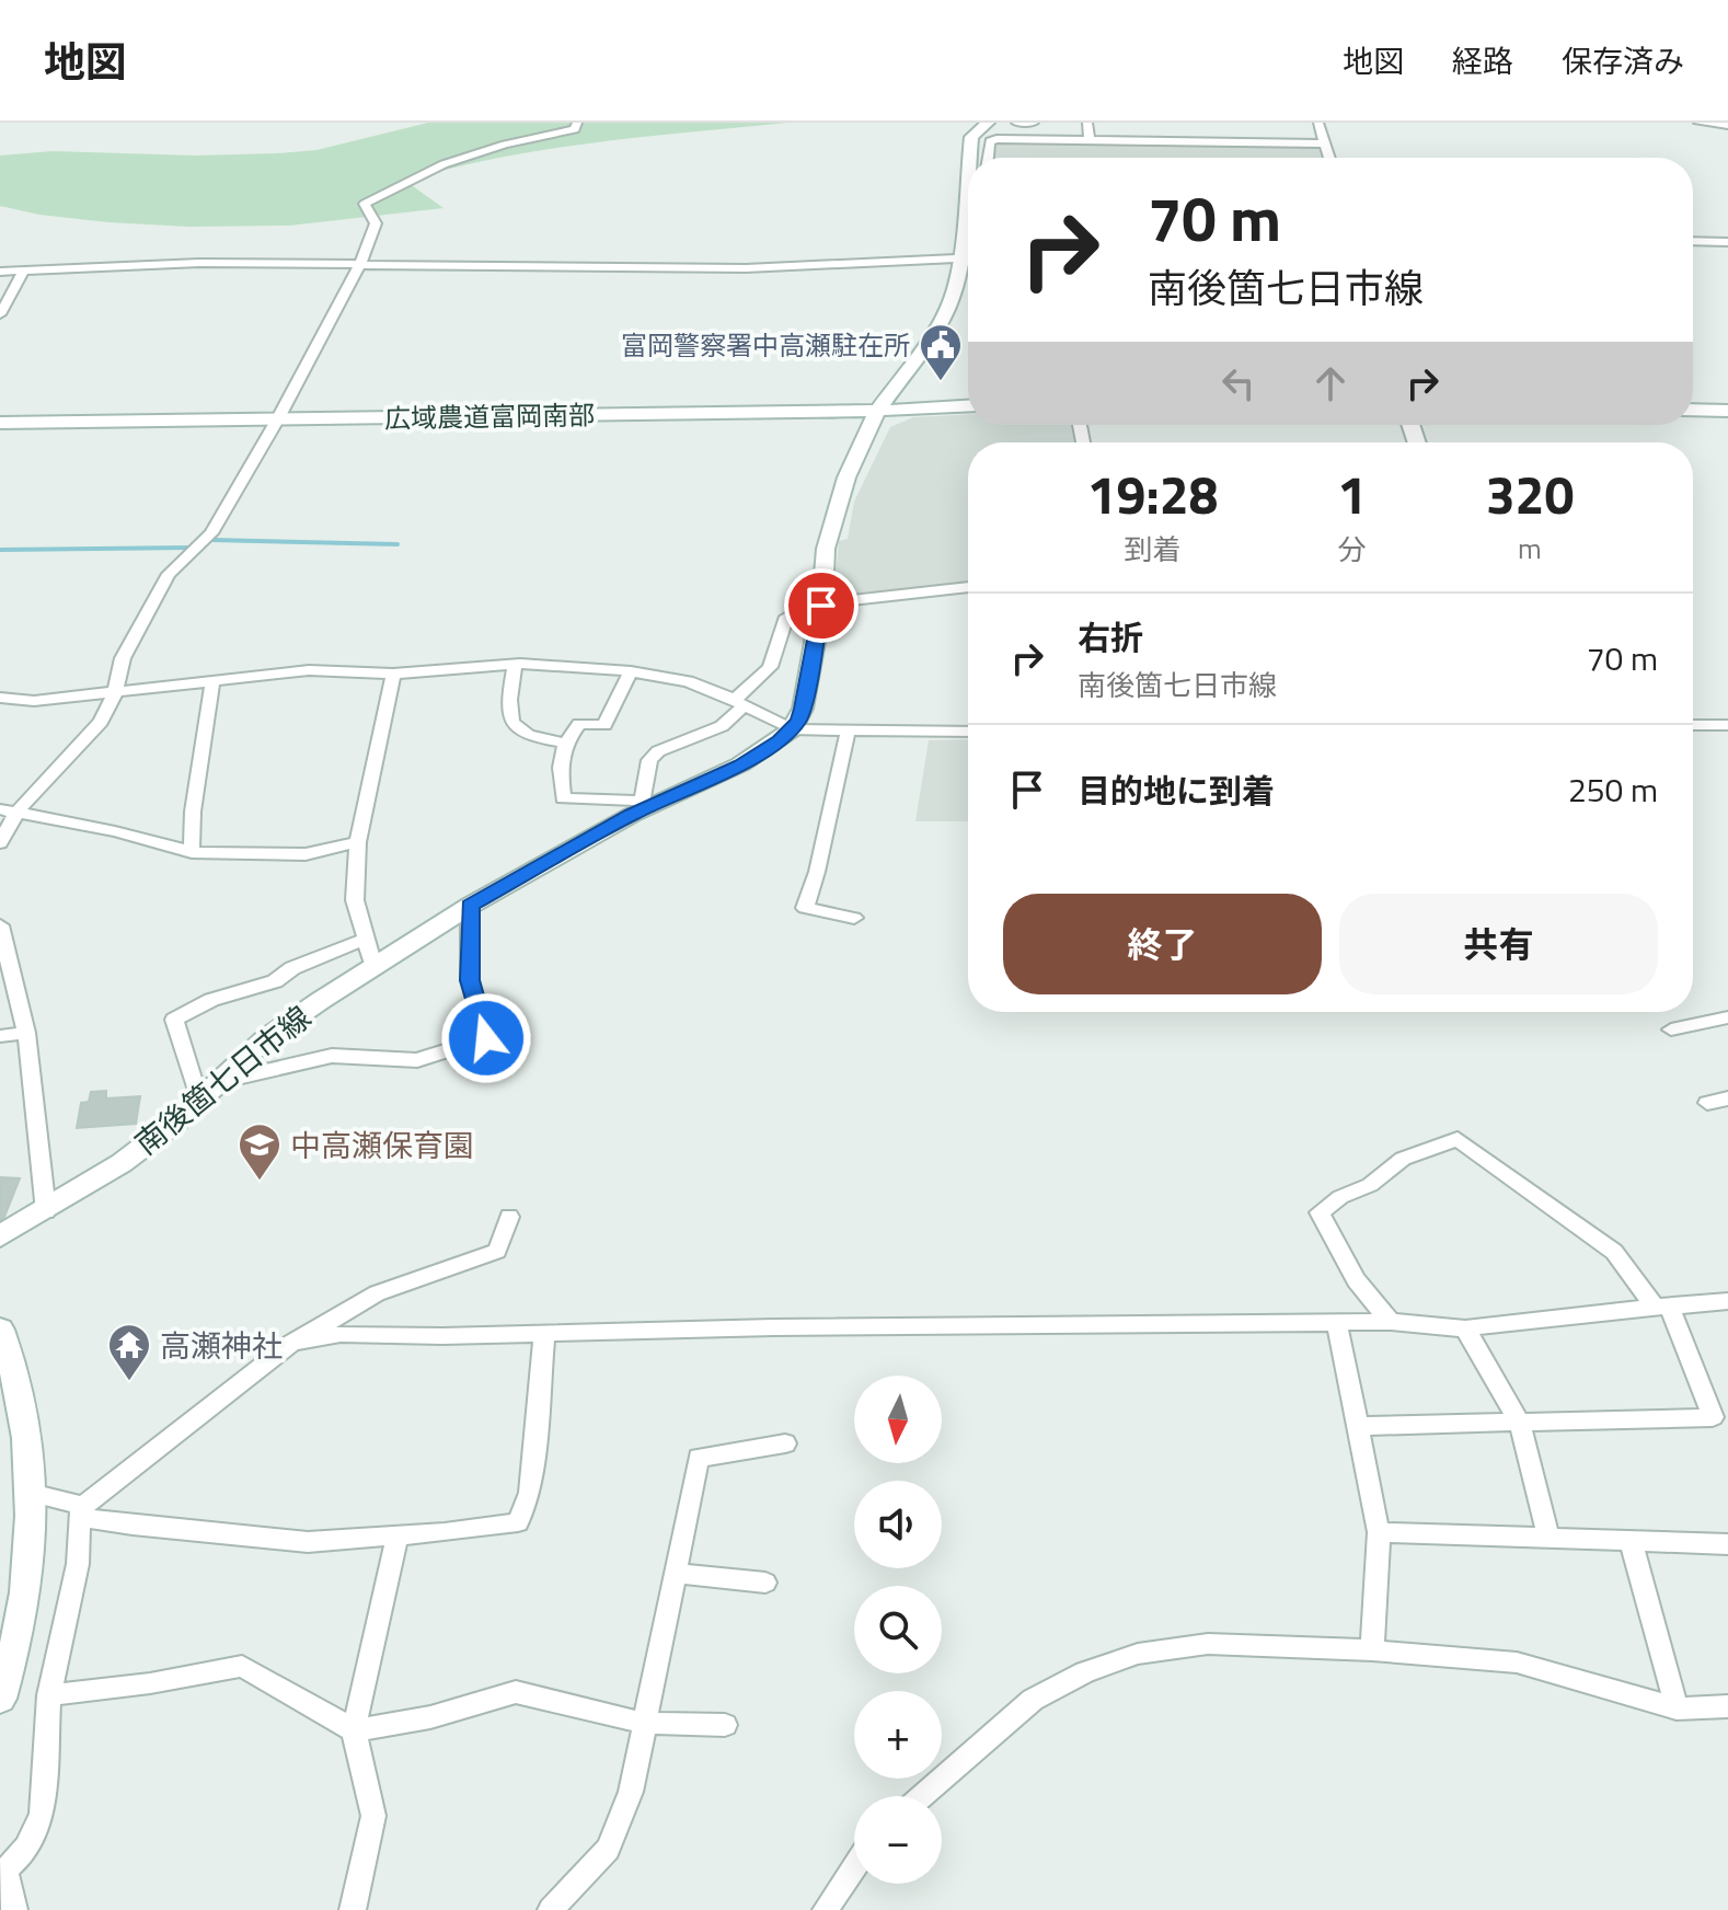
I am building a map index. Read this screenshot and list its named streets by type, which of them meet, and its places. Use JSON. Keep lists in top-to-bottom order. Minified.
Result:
{"streets":{"main road":["広域農道富岡南部","南後箇七日市線"]},"places":{"public building":["富岡警察署中高瀬駐在所"],"school or university":["中高瀬保育園"],"temple":["高瀬神社"]},"north":"bottom","page":{"header":"地図","nav":["地図","経路","保存済み"],"turn":["70 m","南後箇七日市線"],"eta":["19:28","到着","1","分","320","m"],"list":[{"name":"右折","note":"南後箇七日市線","value":"70 m"},{"name":"目的地に到着","value":"250 m"}],"buttons":["終了","共有"],"map_buttons":["+","−"]}}
